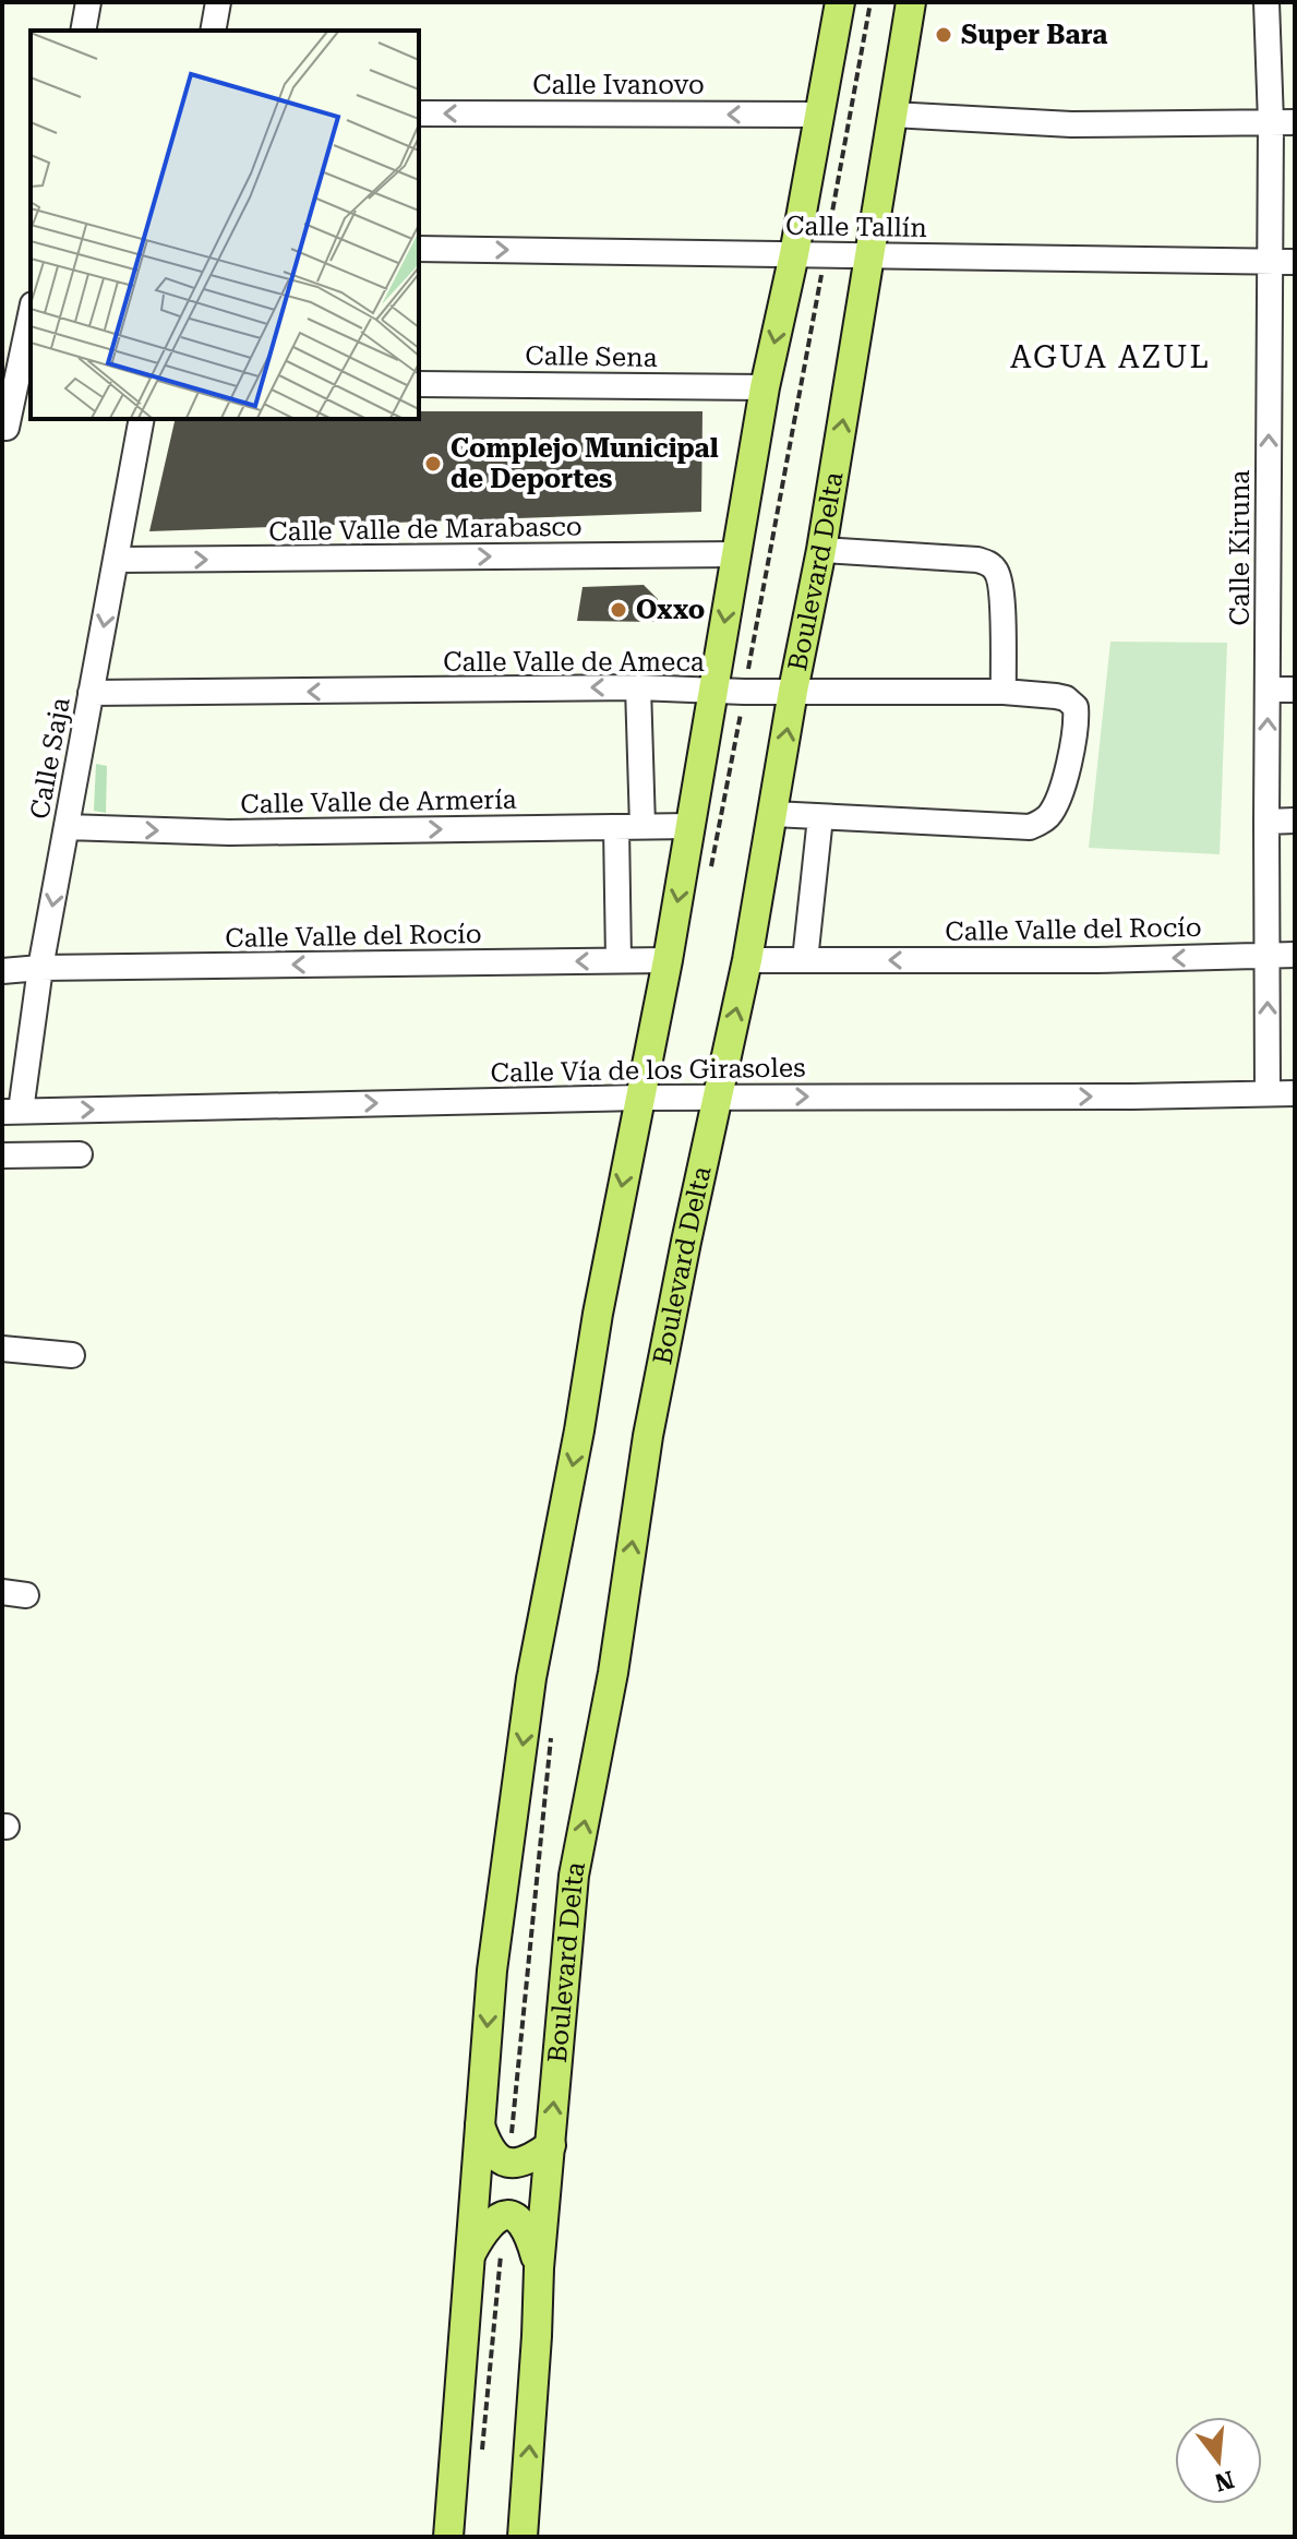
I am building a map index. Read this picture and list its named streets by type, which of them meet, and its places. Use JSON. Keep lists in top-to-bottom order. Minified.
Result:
{"streets":{"main road":["Boulevard Delta"],"street":["Calle Ivanovo","Calle Tallín","Calle Sena","Calle Valle de Marabasco","Calle Kiruna","Calle Valle de Ameca","Calle Saja","Calle Valle de Armería","Calle Valle del Rocío","Calle Vía de los Girasoles"]},"crossings":[["Calle Tallín","Calle Kiruna"],["Calle Tallín","Boulevard Delta"],["Calle Valle de Marabasco","Calle Saja"],["Calle Kiruna","Calle Valle del Rocío"],["Calle Kiruna","Calle Vía de los Girasoles"],["Boulevard Delta","Calle Valle de Ameca"],["Boulevard Delta","Calle Valle del Rocío"],["Boulevard Delta","Calle Vía de los Girasoles"],["Calle Valle de Ameca","Calle Saja"],["Calle Saja","Calle Valle de Armería"],["Calle Saja","Calle Valle del Rocío"],["Calle Saja","Calle Vía de los Girasoles"]],"one_way":["Calle Ivanovo","Calle Tallín","Calle Valle de Marabasco","Calle Kiruna","Calle Valle de Ameca","Calle Saja","Calle Valle de Armería","Calle Valle del Rocío","Calle Vía de los Girasoles"],"districts":["AGUA AZUL"],"places":["Super Bara","Complejo Municipal de Deportes","Oxxo"],"north":"bottom"}
